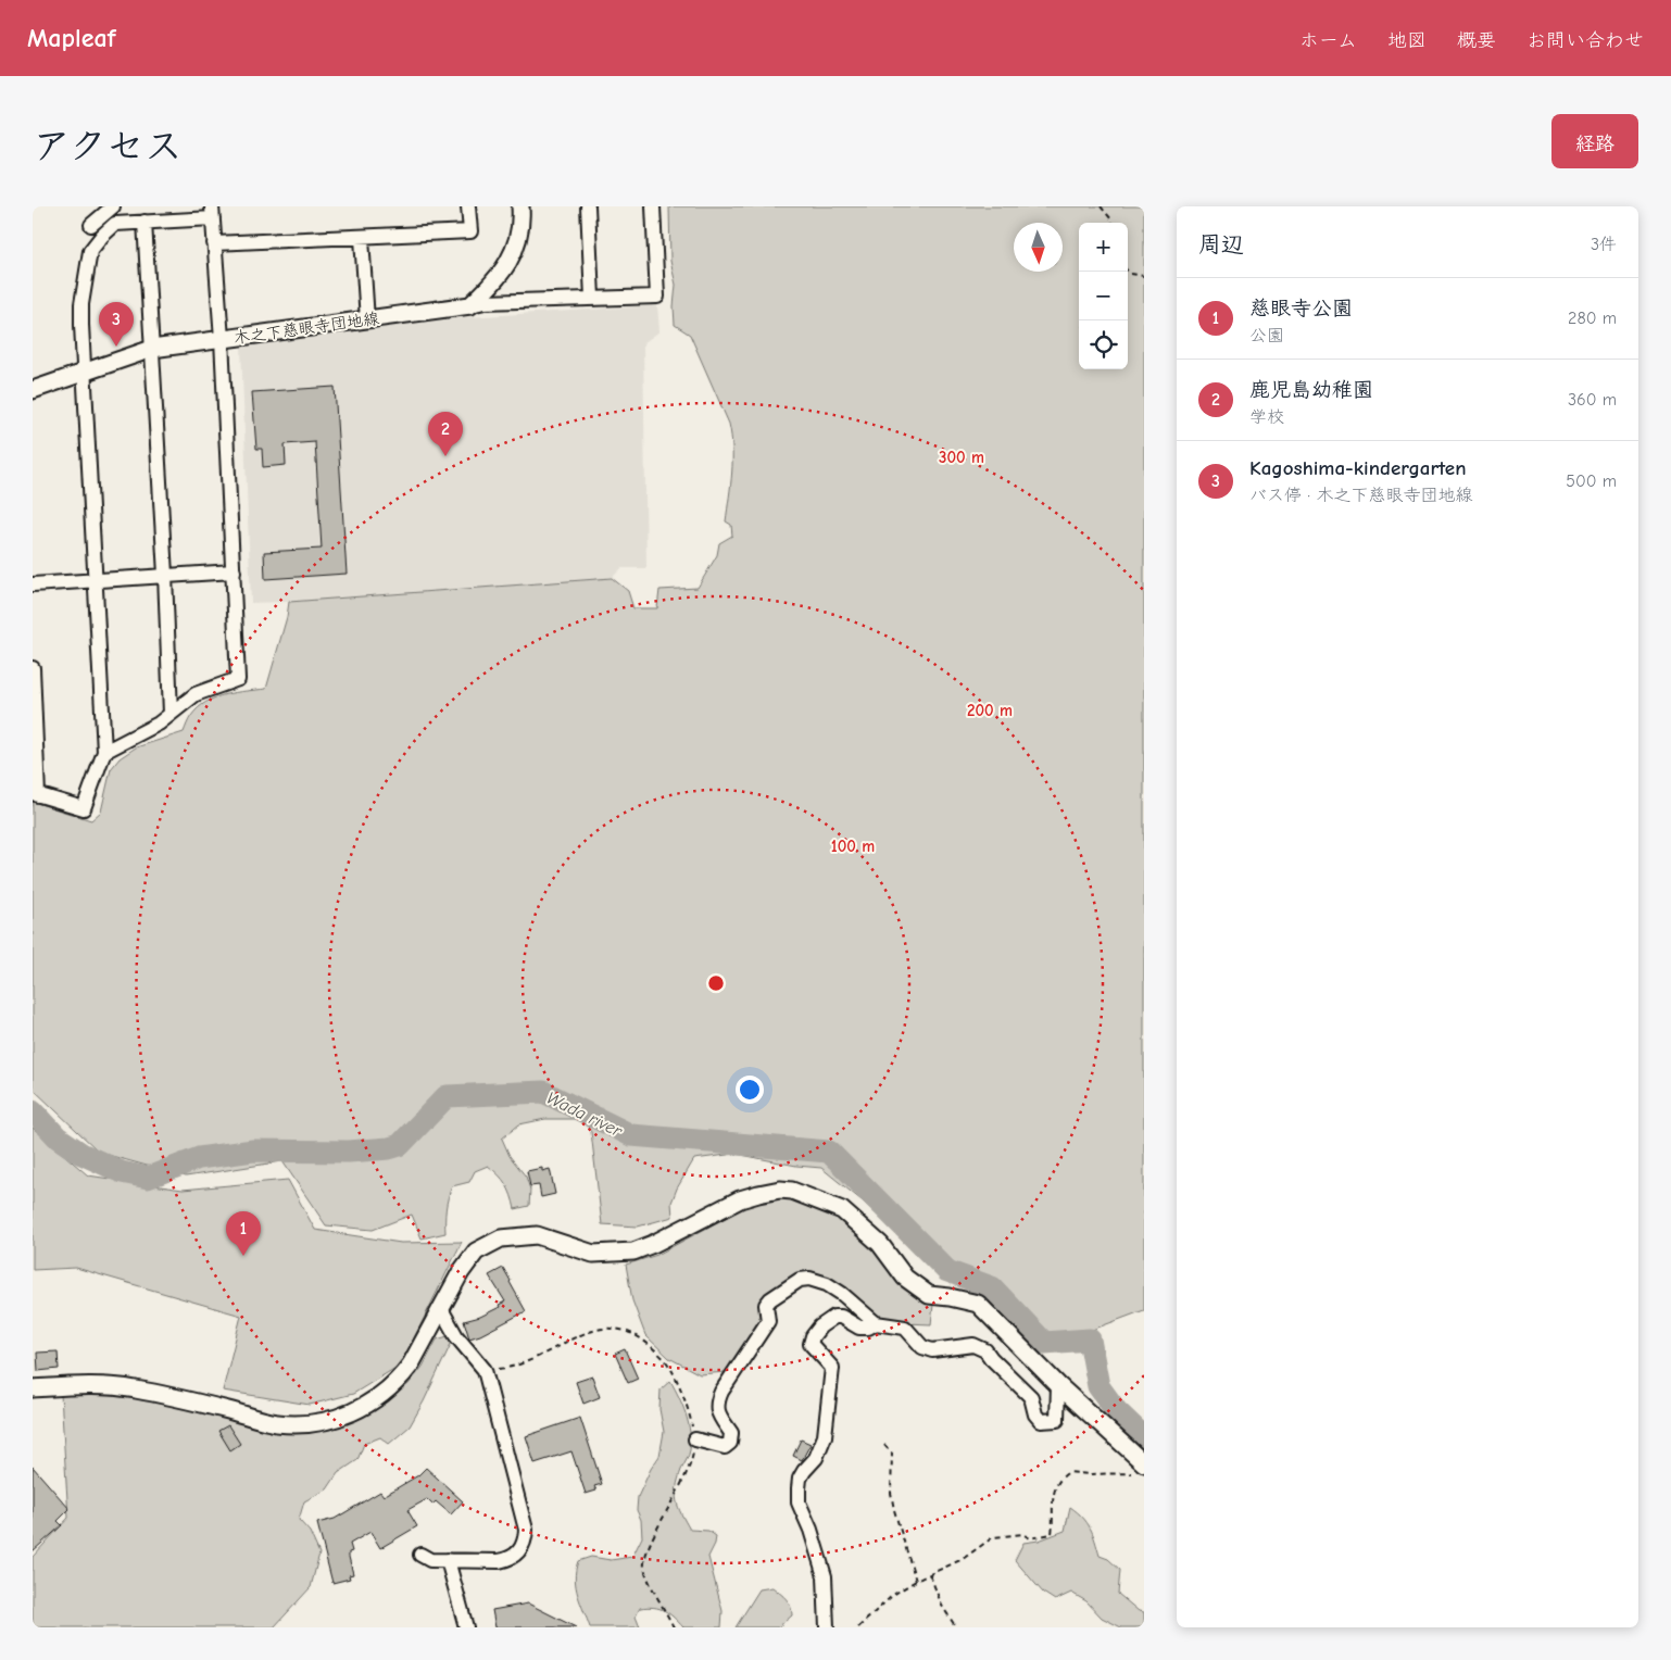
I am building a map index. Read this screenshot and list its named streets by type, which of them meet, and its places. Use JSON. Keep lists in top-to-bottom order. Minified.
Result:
{"streets":{"street":["木之下慈眼寺団地線"]},"water":["Wada river"],"north":"bottom","page":{"header":"Mapleaf","nav":["ホーム","地図","概要","お問い合わせ"],"title":"アクセス","buttons":"経路","heading":["周辺","3件"],"map_buttons":["+","−"],"list":[{"mark":"1","name":"慈眼寺公園","note":"公園","value":"280 m"},{"mark":"2","name":"鹿児島幼稚園","note":"学校","value":"360 m"},{"mark":"3","name":"Kagoshima-kindergarten","note":"バス停 · 木之下慈眼寺団地線","value":"500 m"}],"pins":["3","2","1"]},"rings":["300 m","200 m","100 m"]}
